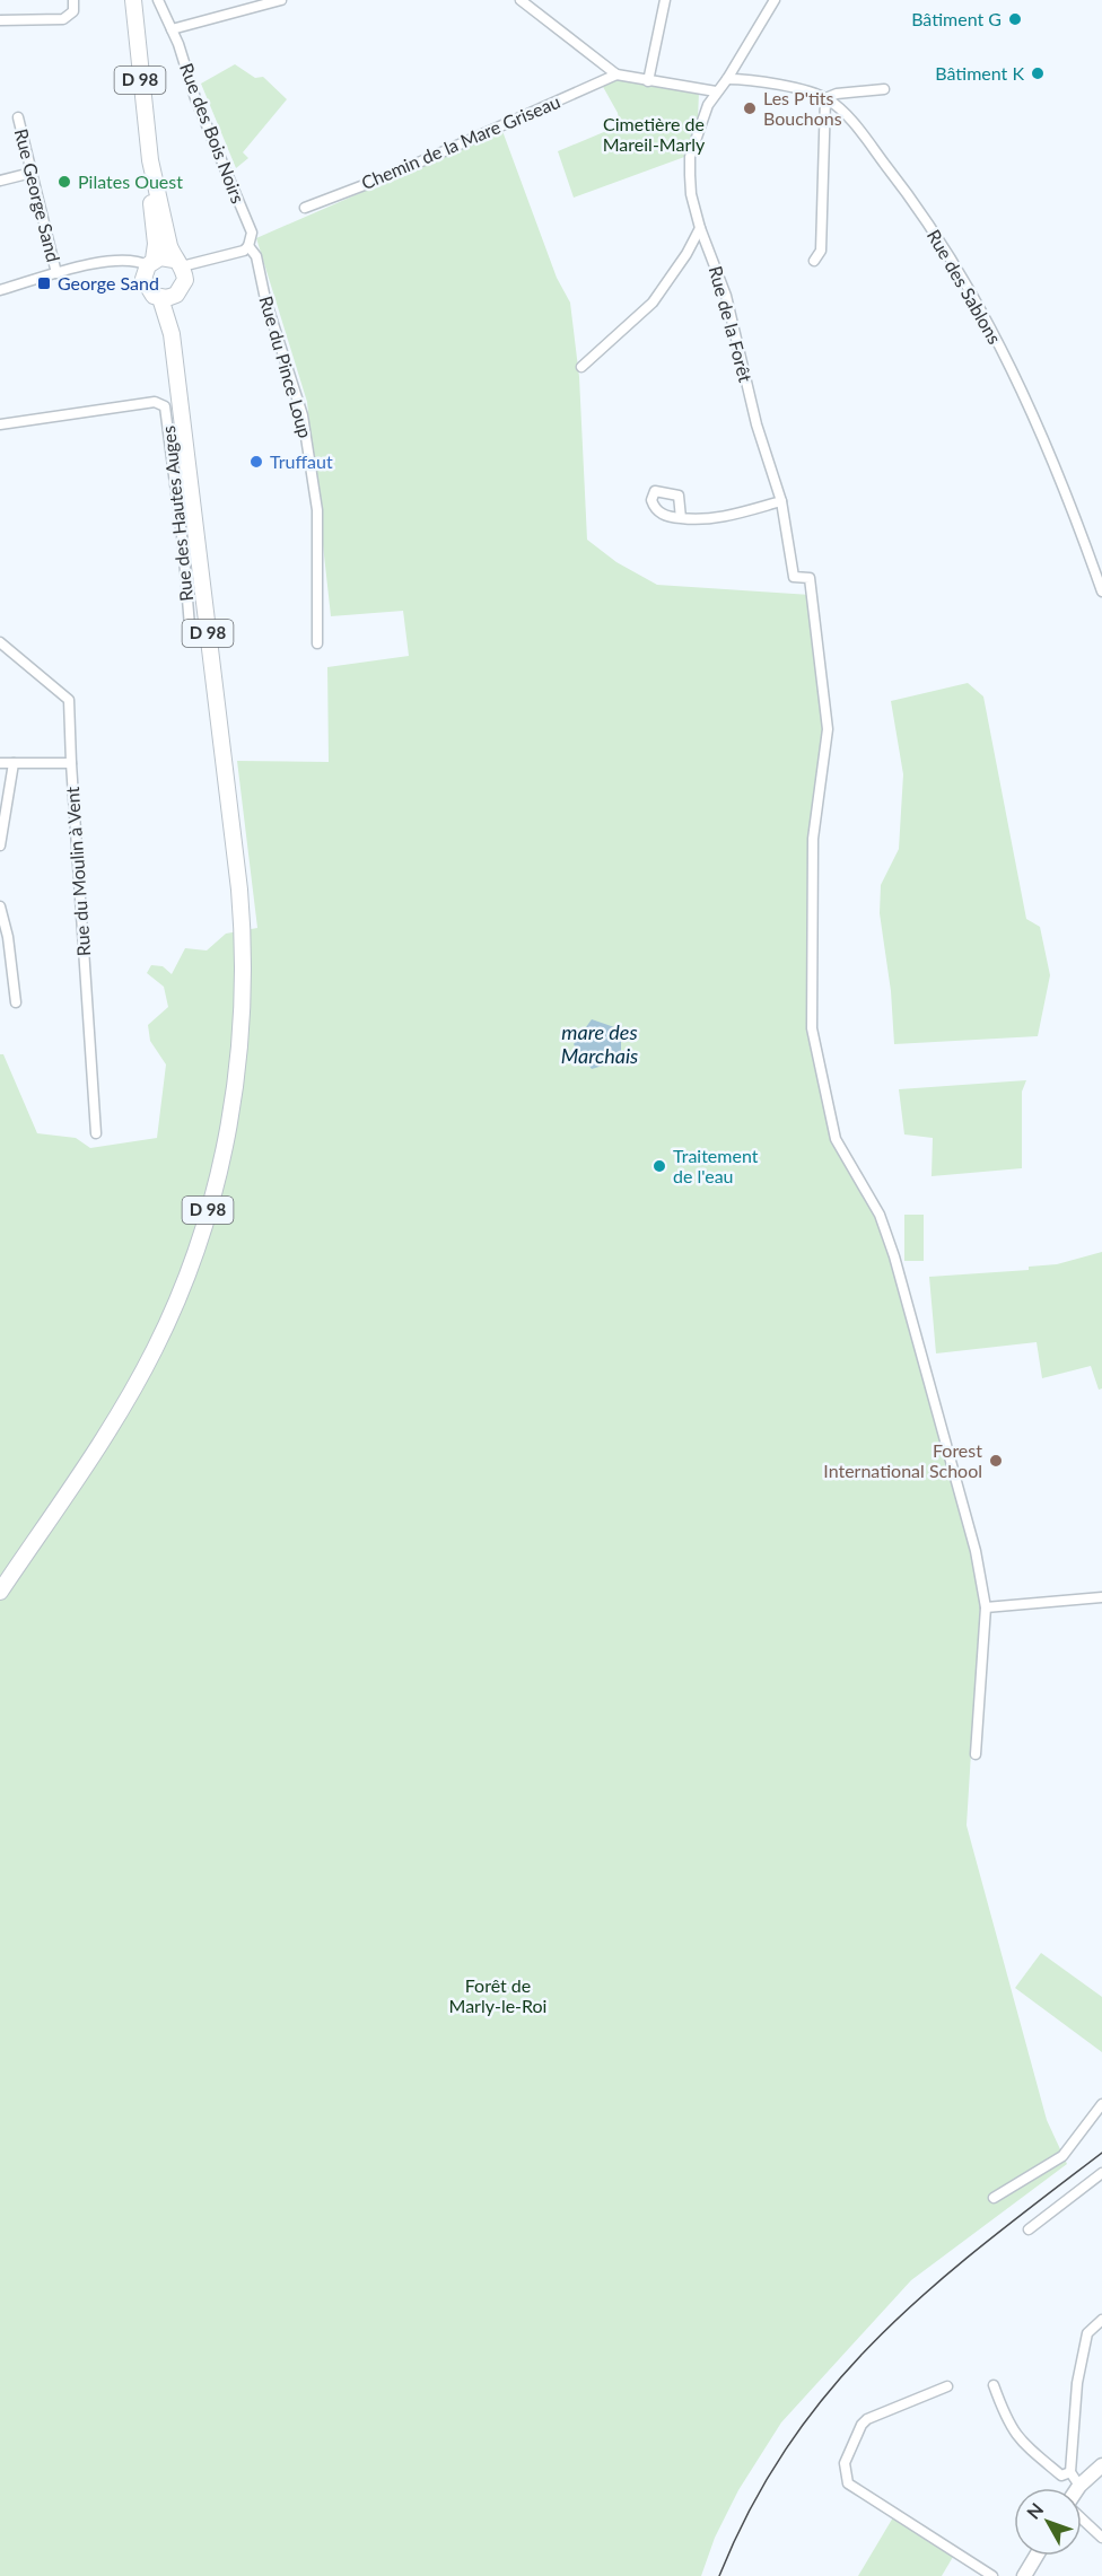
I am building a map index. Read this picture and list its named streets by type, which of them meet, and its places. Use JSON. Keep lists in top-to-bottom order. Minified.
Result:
{"streets":{"main road":["D 98"],"street":["Rue des Bois Noirs","Chemin de la Mare Griseau","Rue George Sand","Rue des Sablons","Rue de la Forêt","Rue du Pince Loup","Rue des Hautes Auges","Rue du Moulin à Vent"]},"crossings":[["Rue des Bois Noirs","Rue du Pince Loup"]],"water":["mare des Marchais"],"parks":["Cimetière de Mareil-Marly","Forêt de Marly-le-Roi"],"places":{"other":["Bâtiment G","Bâtiment K","Les P'tits Bouchons","Pilates Ouest","Truffaut","Traitement de l'eau","Forest International School"],"transit":["George Sand"]},"north":"top left"}
